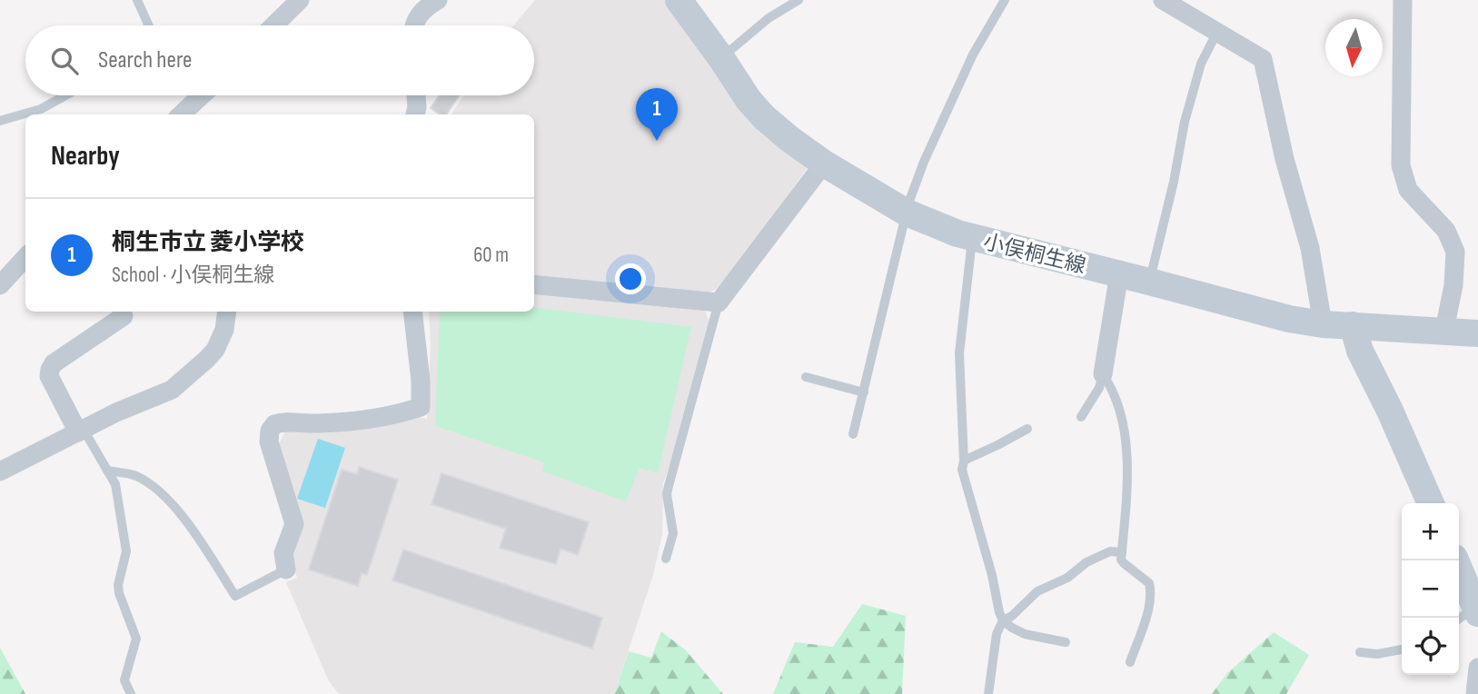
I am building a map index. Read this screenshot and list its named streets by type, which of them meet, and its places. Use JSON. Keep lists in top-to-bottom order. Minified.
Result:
{"streets":{"main road":["小俣桐生線"]},"north":"bottom","page":{"search":"Search here","pins":"1","heading":"Nearby","list":[{"mark":"1","name":"桐生市立 菱小学校","note":"School · 小俣桐生線","value":"60 m"}],"map_buttons":["+","−"]}}
